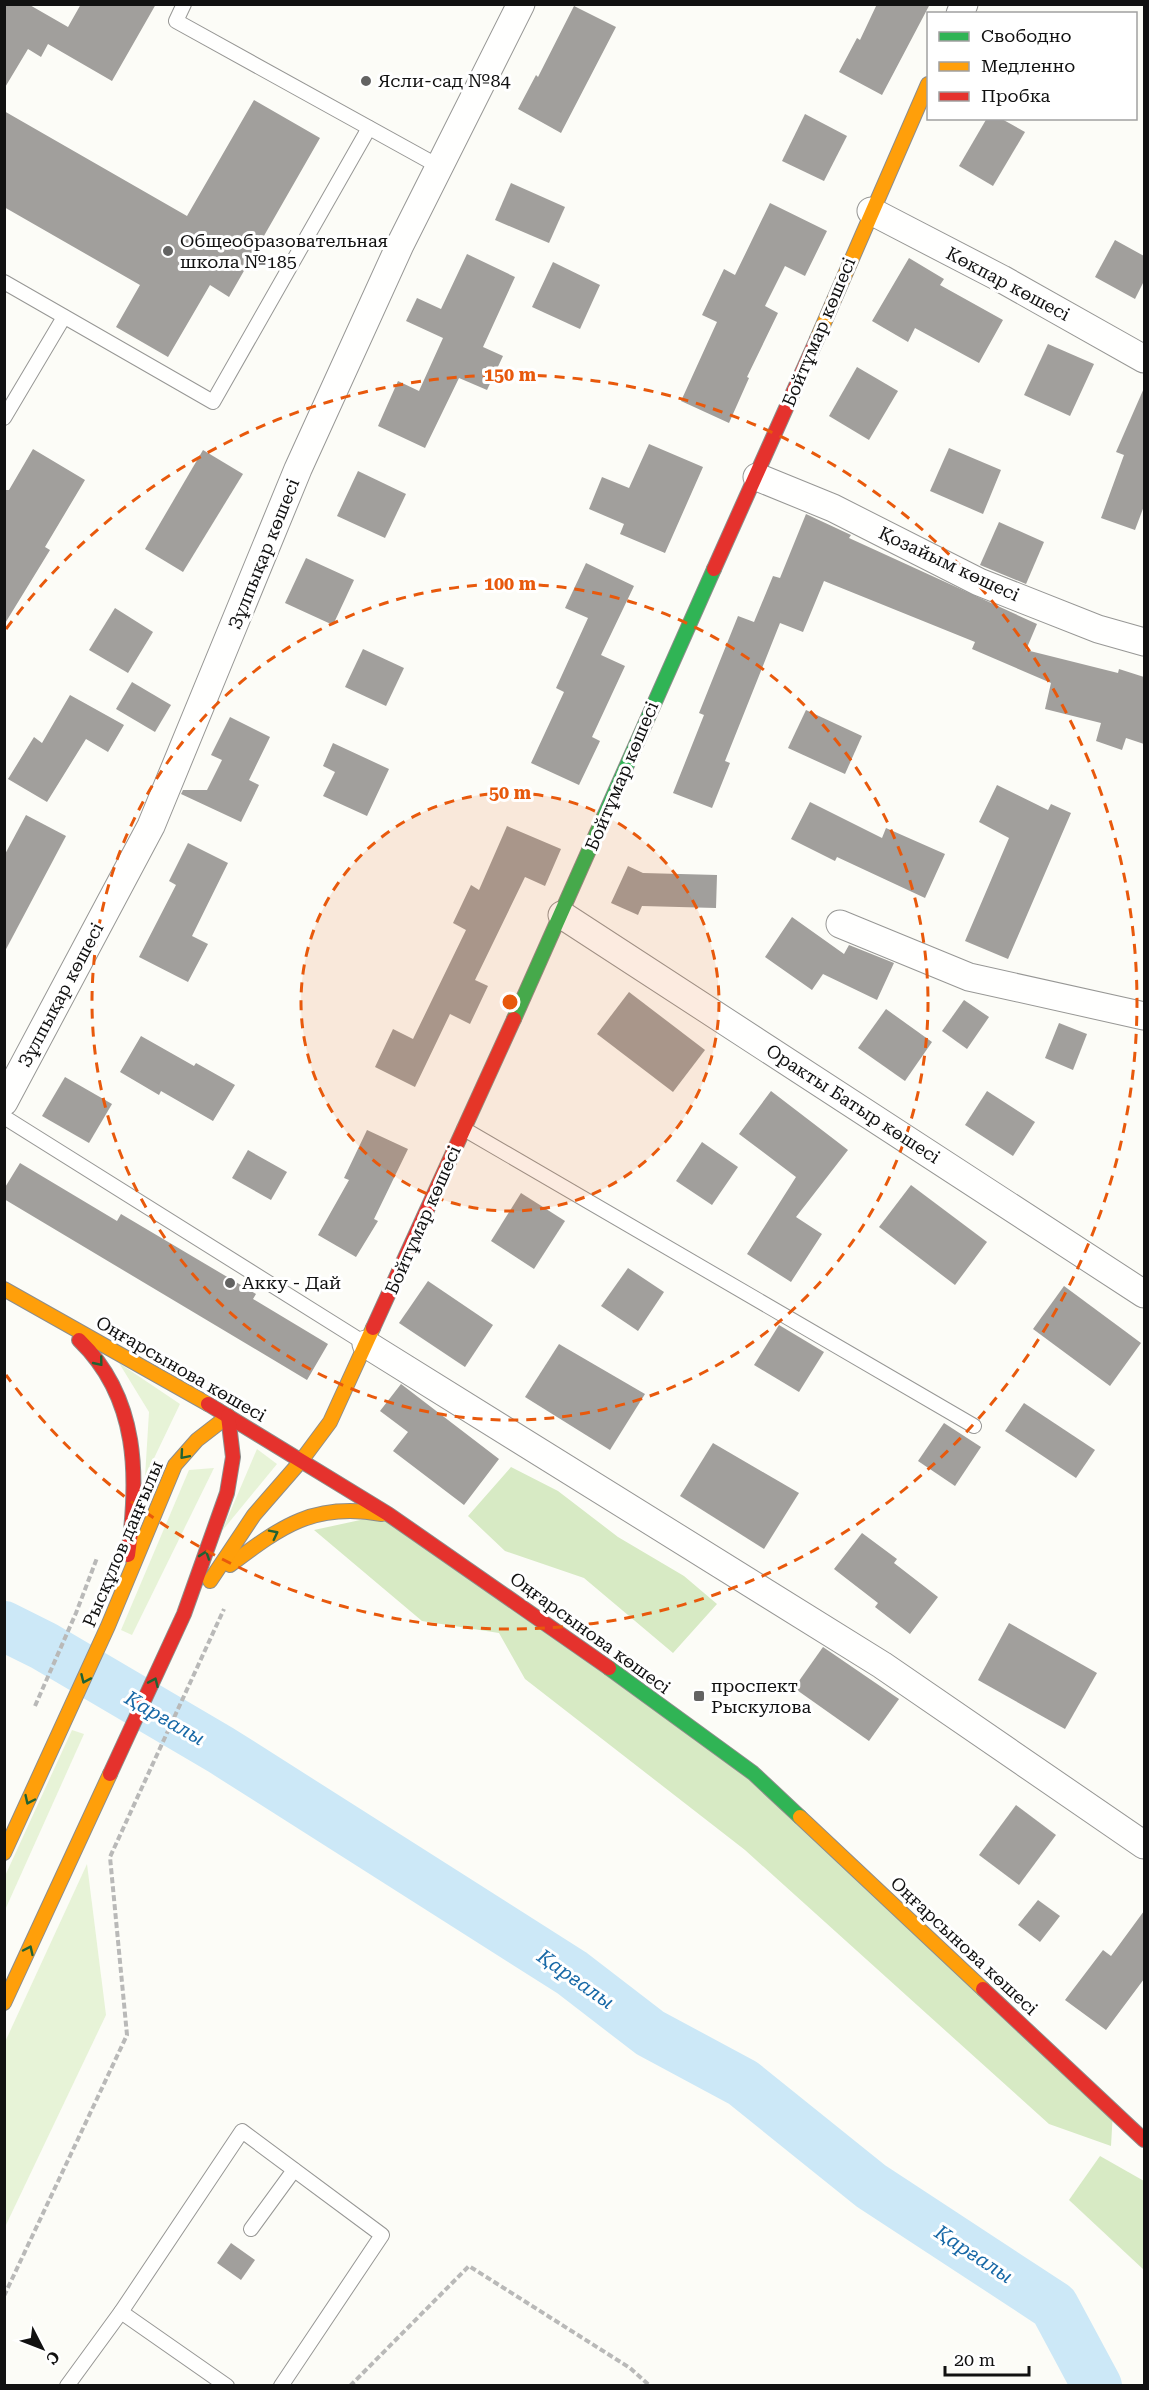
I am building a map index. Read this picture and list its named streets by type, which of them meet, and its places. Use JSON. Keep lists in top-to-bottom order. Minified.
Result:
{"streets":{"main road":["Бойтұмар көшесі","Оңғарсынова көшесі","Рысқұлов даңғылы"],"street":["Көкпар көшесі","Зұлпықар көшесі","Қозайым көшесі","Оракты Батыр көшесі"]},"crossings":[["Көкпар көшесі","Бойтұмар көшесі"],["Бойтұмар көшесі","Қозайым көшесі"],["Бойтұмар көшесі","Оракты Батыр көшесі"],["Бойтұмар көшесі","Оңғарсынова көшесі"],["Оңғарсынова көшесі","Рысқұлов даңғылы"]],"water":["Қарғалы"],"places":{"other":["Ясли-сад №84","Общеобразовательная школа №185","Акку - Дай"],"transit":["проспект Рыскулова"]},"legend":["Свободно","Медленно","Пробка"],"scale_bar":"20 m","north":"bottom right","rings":["150 m","100 m","50 m"]}
